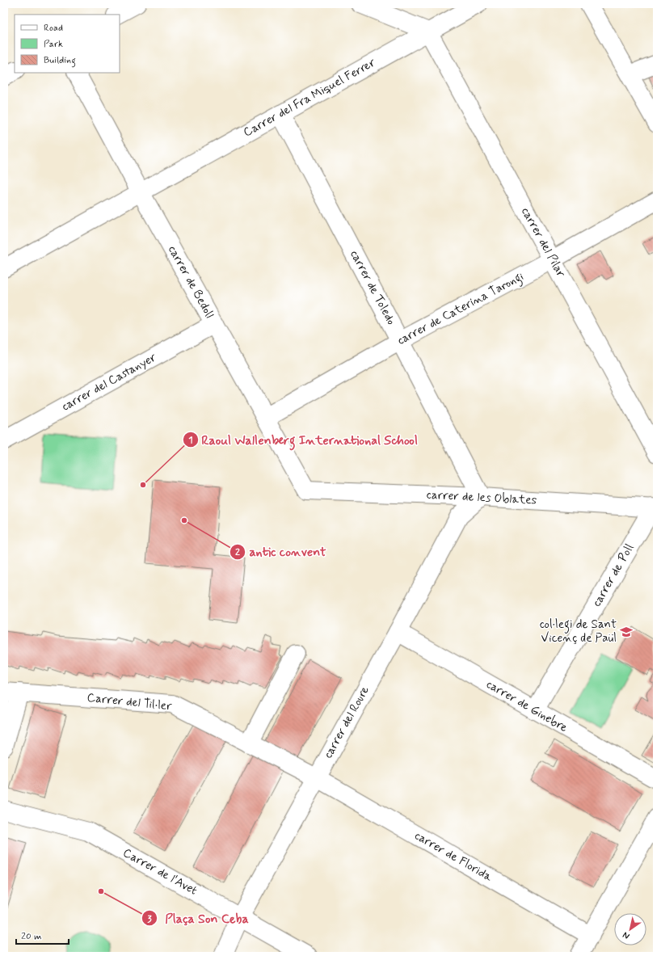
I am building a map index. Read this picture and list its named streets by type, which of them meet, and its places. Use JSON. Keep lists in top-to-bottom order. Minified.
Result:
{"streets":{"street":["Carrer del Fra Miquel Ferrer","carrer del Pilar","carrer de Bedoll","carrer de Toledo","carrer de Caterina Tarongi","carrer del Castanyer","carrer de les Oblates","carrer de Poll","Carrer del Til·ler","carrer de Ginebre","carrer del Roure","carrer de Florida","Carrer de l'Avet"]},"crossings":[["Carrer del Fra Miquel Ferrer","carrer del Pilar"],["Carrer del Fra Miquel Ferrer","carrer de Bedoll"],["Carrer del Fra Miquel Ferrer","carrer de Toledo"],["carrer del Pilar","carrer de Caterina Tarongi"],["carrer de Bedoll","carrer de Caterina Tarongi"],["carrer de Bedoll","carrer del Castanyer"],["carrer de Bedoll","carrer de les Oblates"],["carrer de Toledo","carrer de Caterina Tarongi"],["carrer de Toledo","carrer de les Oblates"],["carrer de Toledo","carrer del Roure"],["carrer de les Oblates","carrer de Poll"],["carrer de les Oblates","carrer del Roure"],["carrer de Poll","carrer de Ginebre"],["Carrer del Til·ler","carrer del Roure"],["Carrer del Til·ler","carrer de Florida"],["carrer de Ginebre","carrer del Roure"],["carrer del Roure","carrer de Florida"],["carrer del Roure","Carrer de l'Avet"]],"places":{"other":["Raoul Wallenberg International School","antic convent","Plaça Son Ceba"],"school or university":["col·legi de Sant Vicenç de Paül"]},"legend":["Road","Park","Building"],"scale_bar":"20 m","north":"bottom left"}
